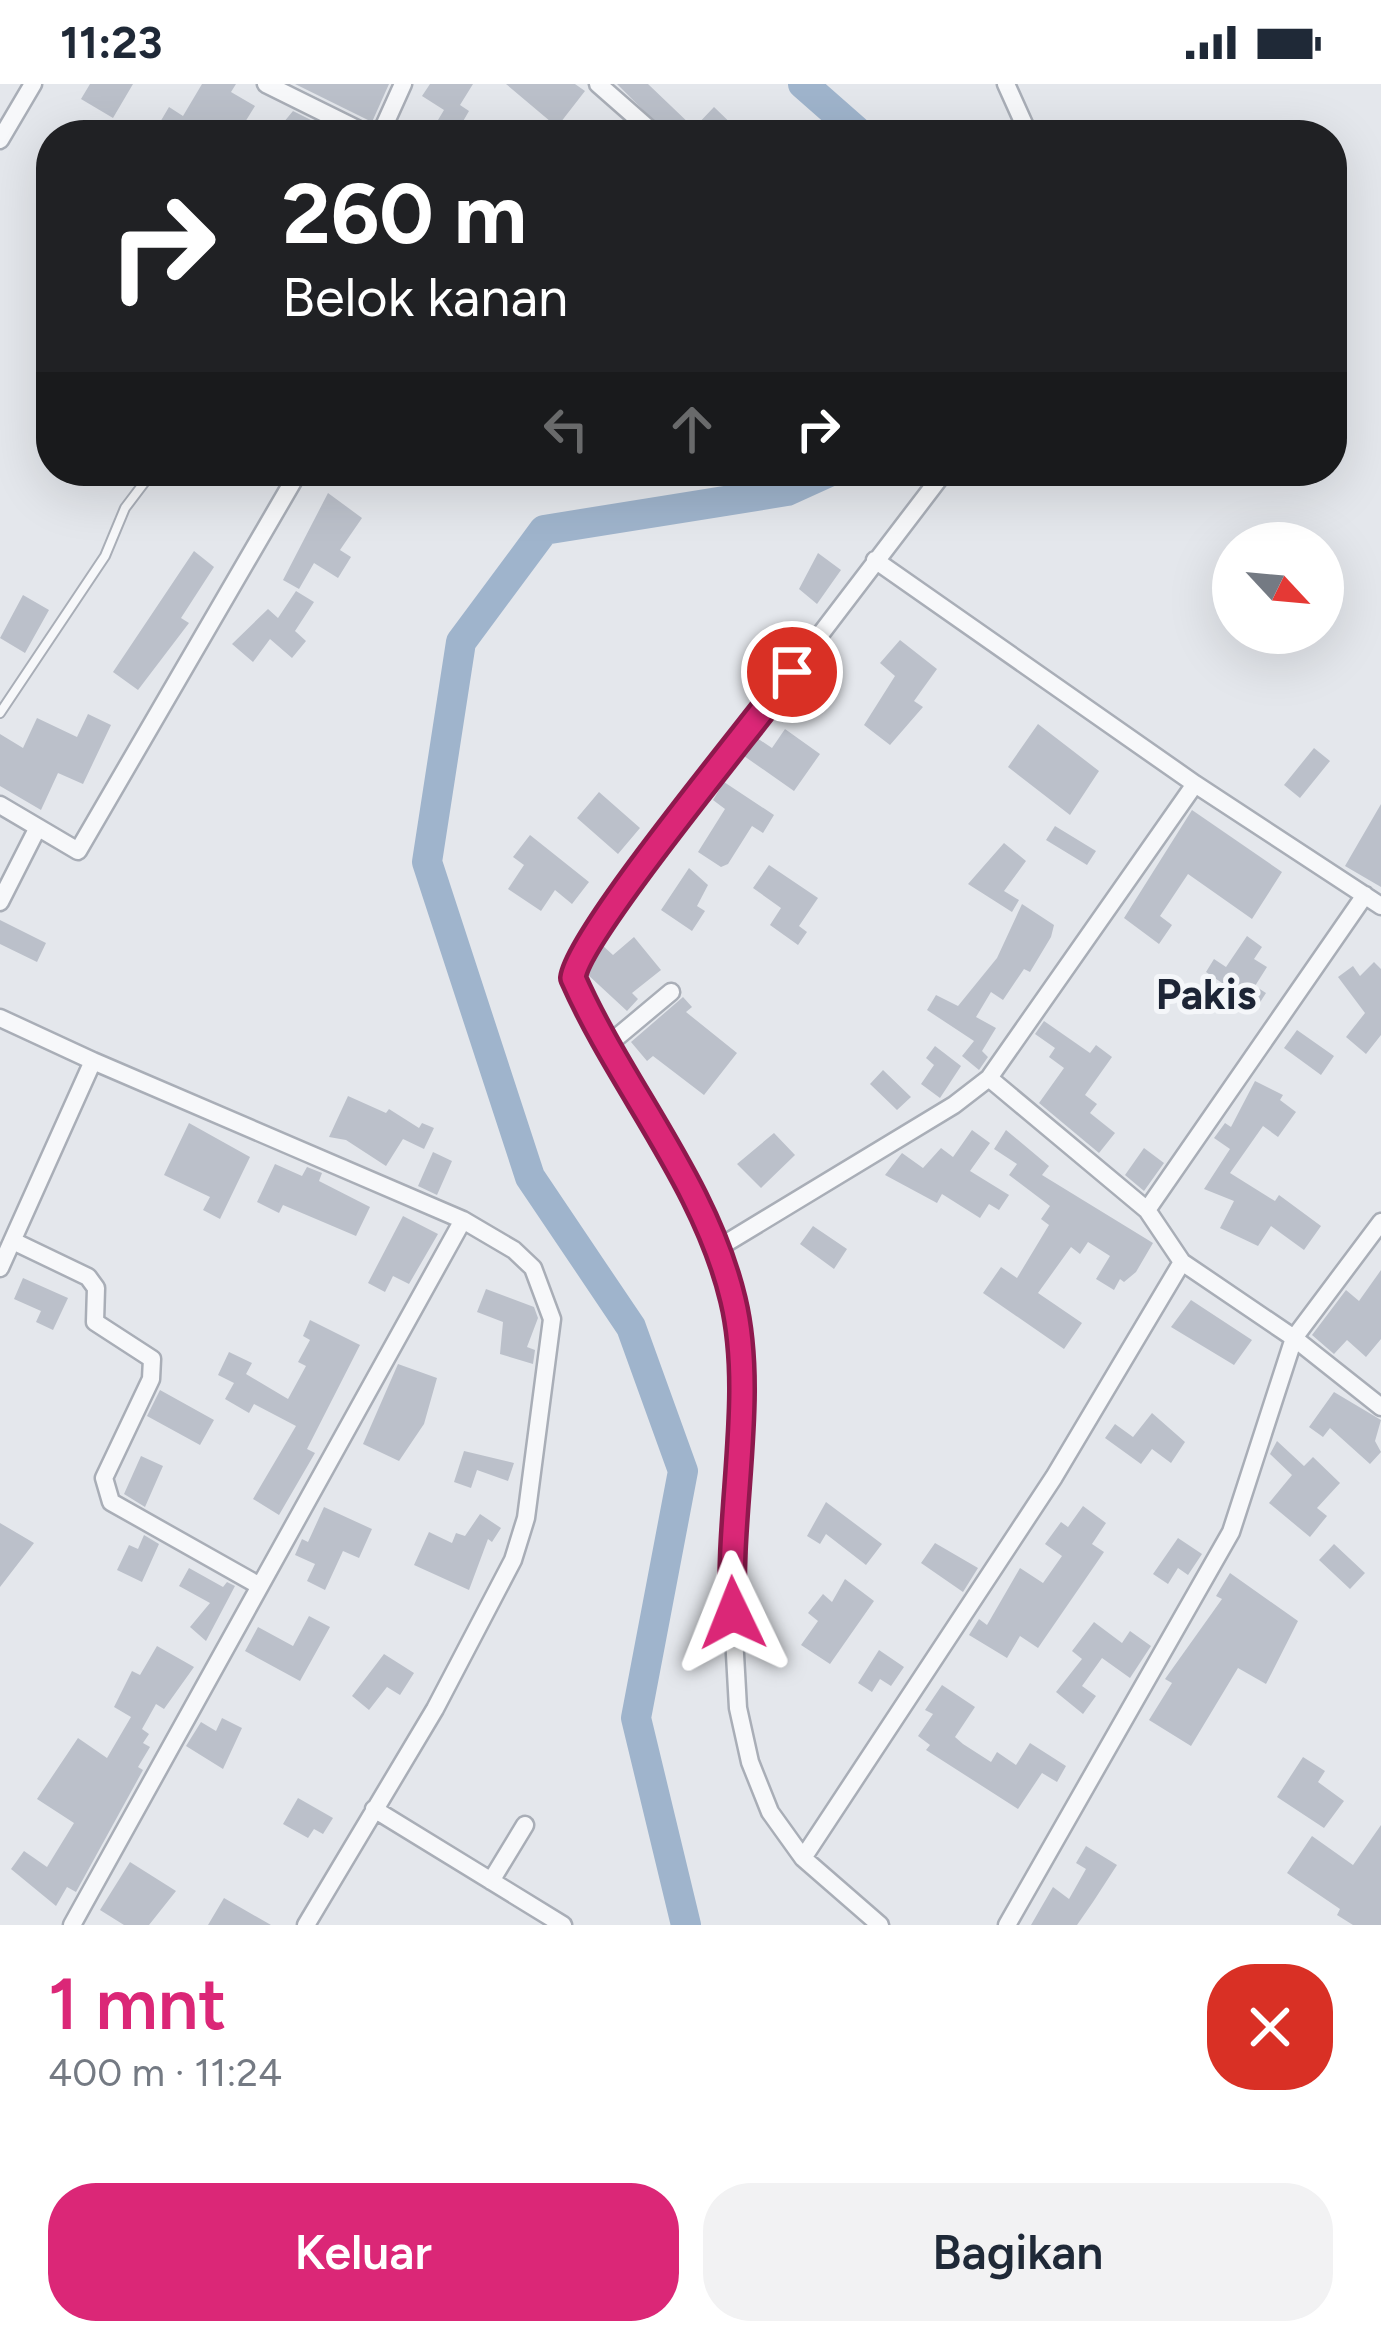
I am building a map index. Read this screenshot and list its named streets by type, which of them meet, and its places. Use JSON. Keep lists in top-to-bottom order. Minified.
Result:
{"districts":["Pakis"],"north":"bottom right","page":{"status":"11:23","turn":["260 m","Belok kanan"],"heading":["1 mnt","400 m · 11:24"],"buttons":["Keluar","Bagikan"]}}
